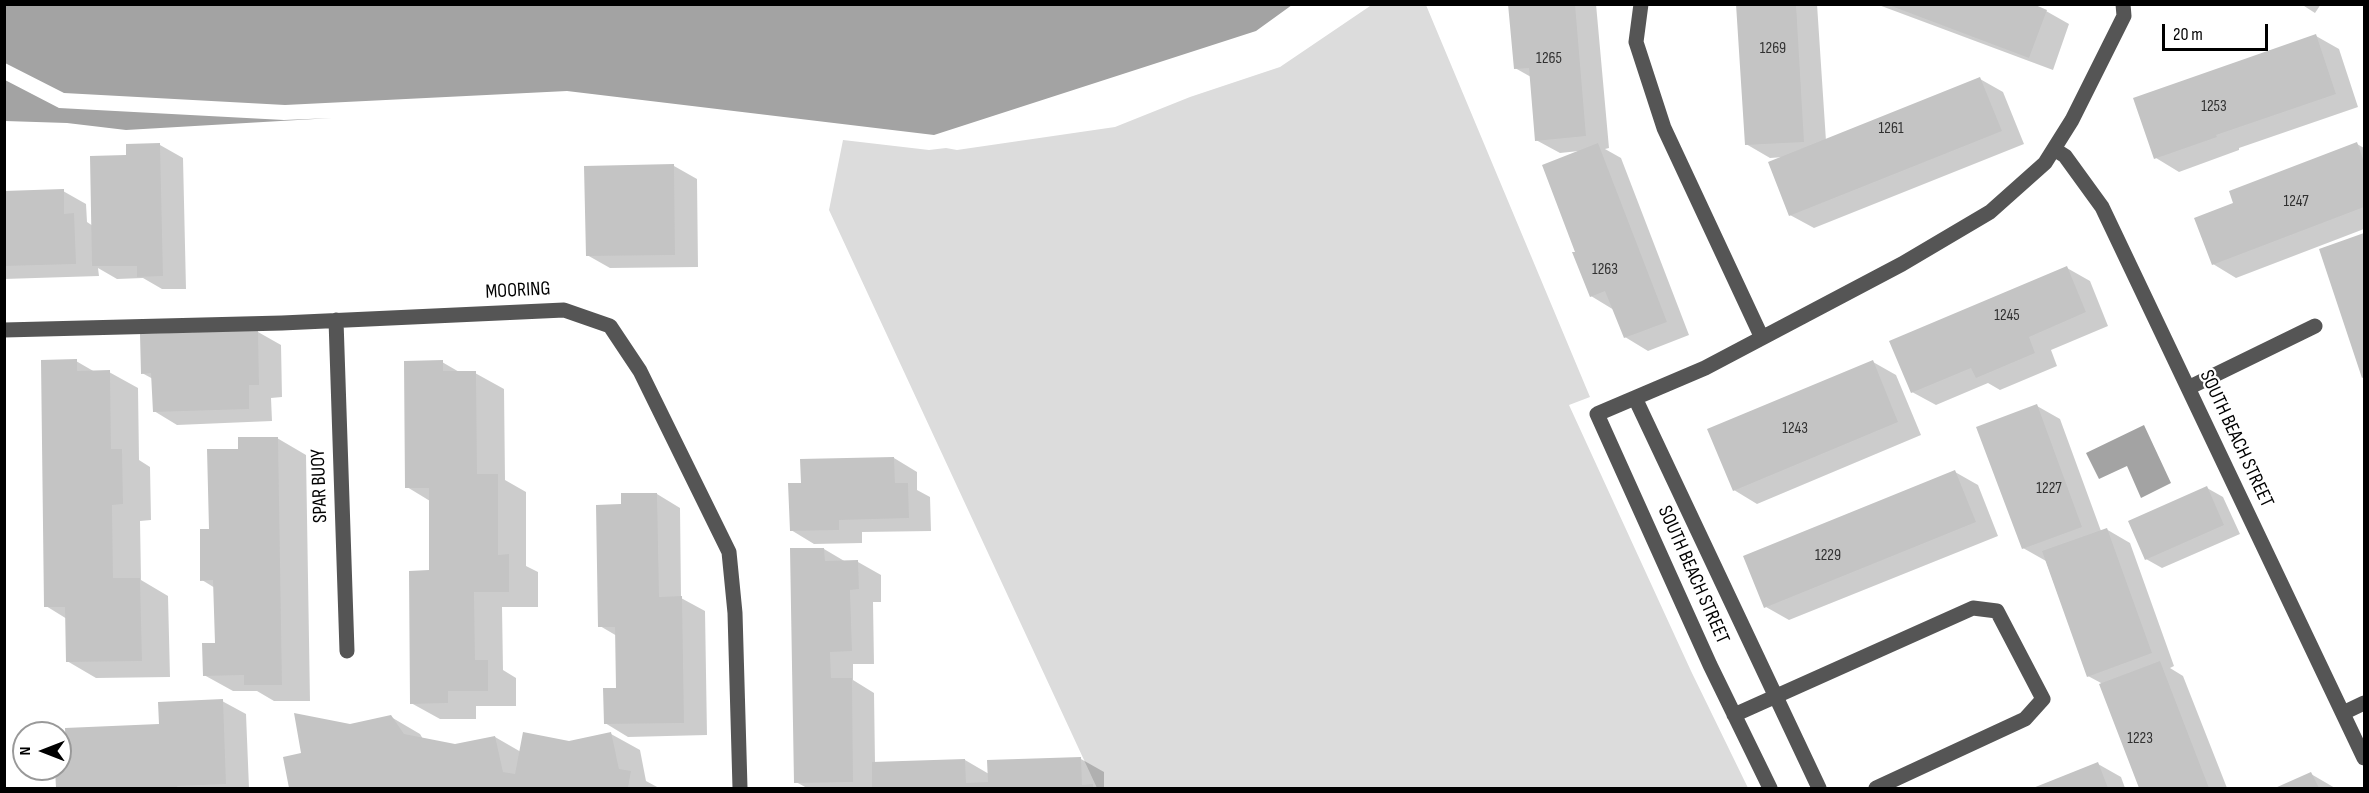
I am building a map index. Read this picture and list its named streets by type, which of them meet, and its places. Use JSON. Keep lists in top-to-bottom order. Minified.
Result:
{"streets":{"street":["MOORING","SOUTH BEACH STREET","SPAR BUOY"]},"crossings":[["MOORING","SPAR BUOY"]],"house_numbers":["1269","1265","1253","1261","1247","1263","1245","1243","1227","1229","1223"],"scale_bar":"20 m","north":"left"}
